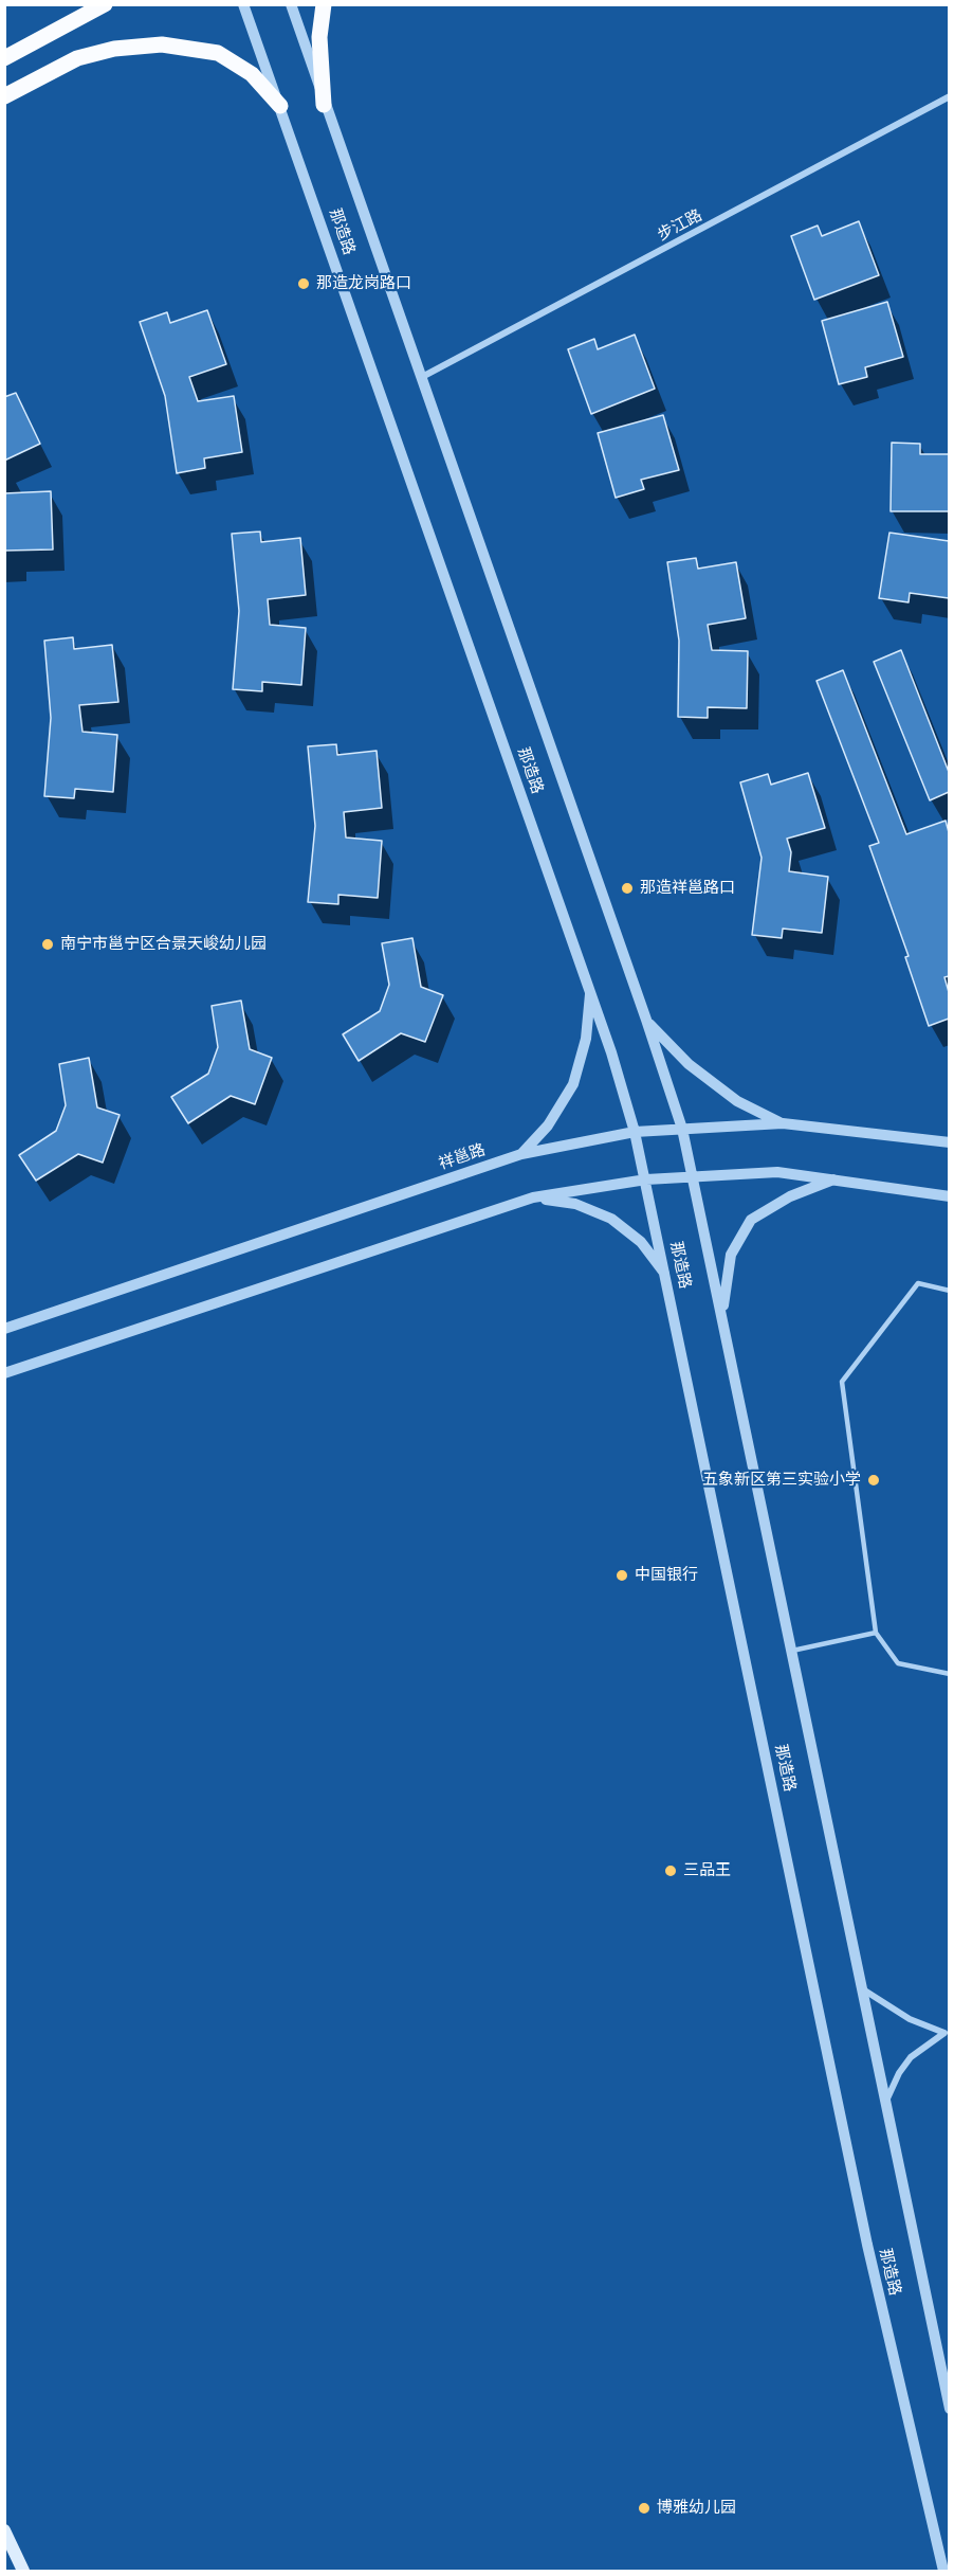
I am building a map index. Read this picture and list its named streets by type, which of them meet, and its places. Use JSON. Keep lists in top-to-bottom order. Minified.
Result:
{"streets":{"street":["步江路","那造路","祥邕路"]},"crossings":[["步江路","那造路"],["那造路","祥邕路"]],"places":["那造龙岗路口","那造祥邕路口","南宁市邕宁区合景天峻幼儿园","五象新区第三实验小学","中国银行","三品王","博雅幼儿园"]}
